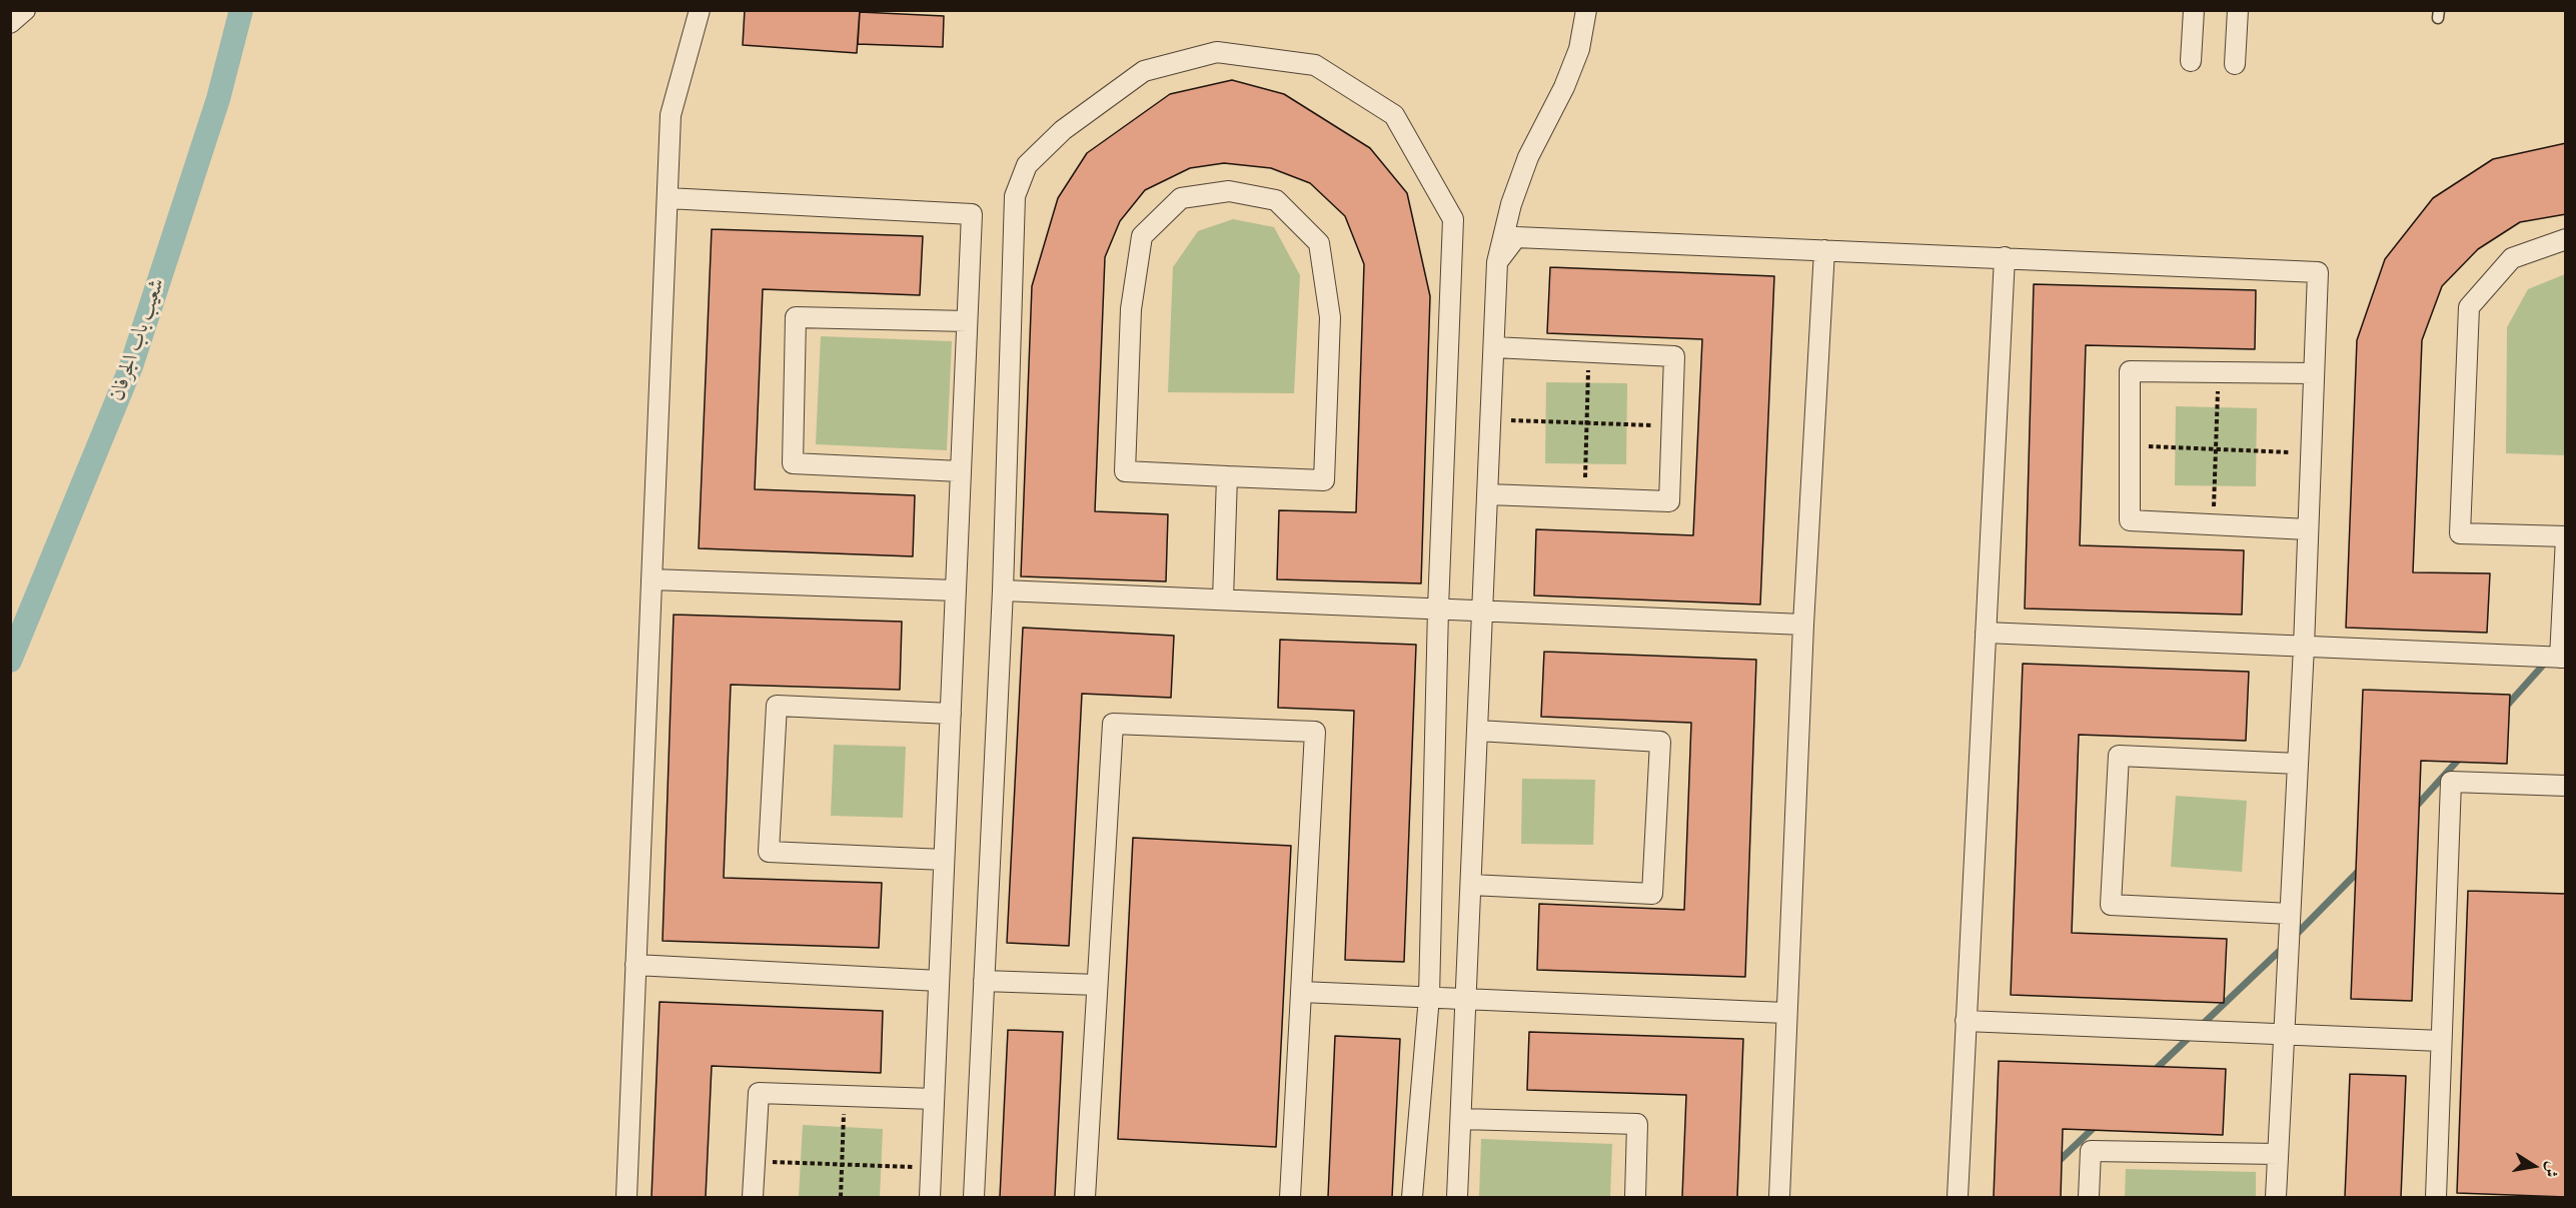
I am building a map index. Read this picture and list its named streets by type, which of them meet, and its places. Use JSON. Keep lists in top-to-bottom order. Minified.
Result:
{"water":["شعيب باب الجرفان"],"north":"right"}
